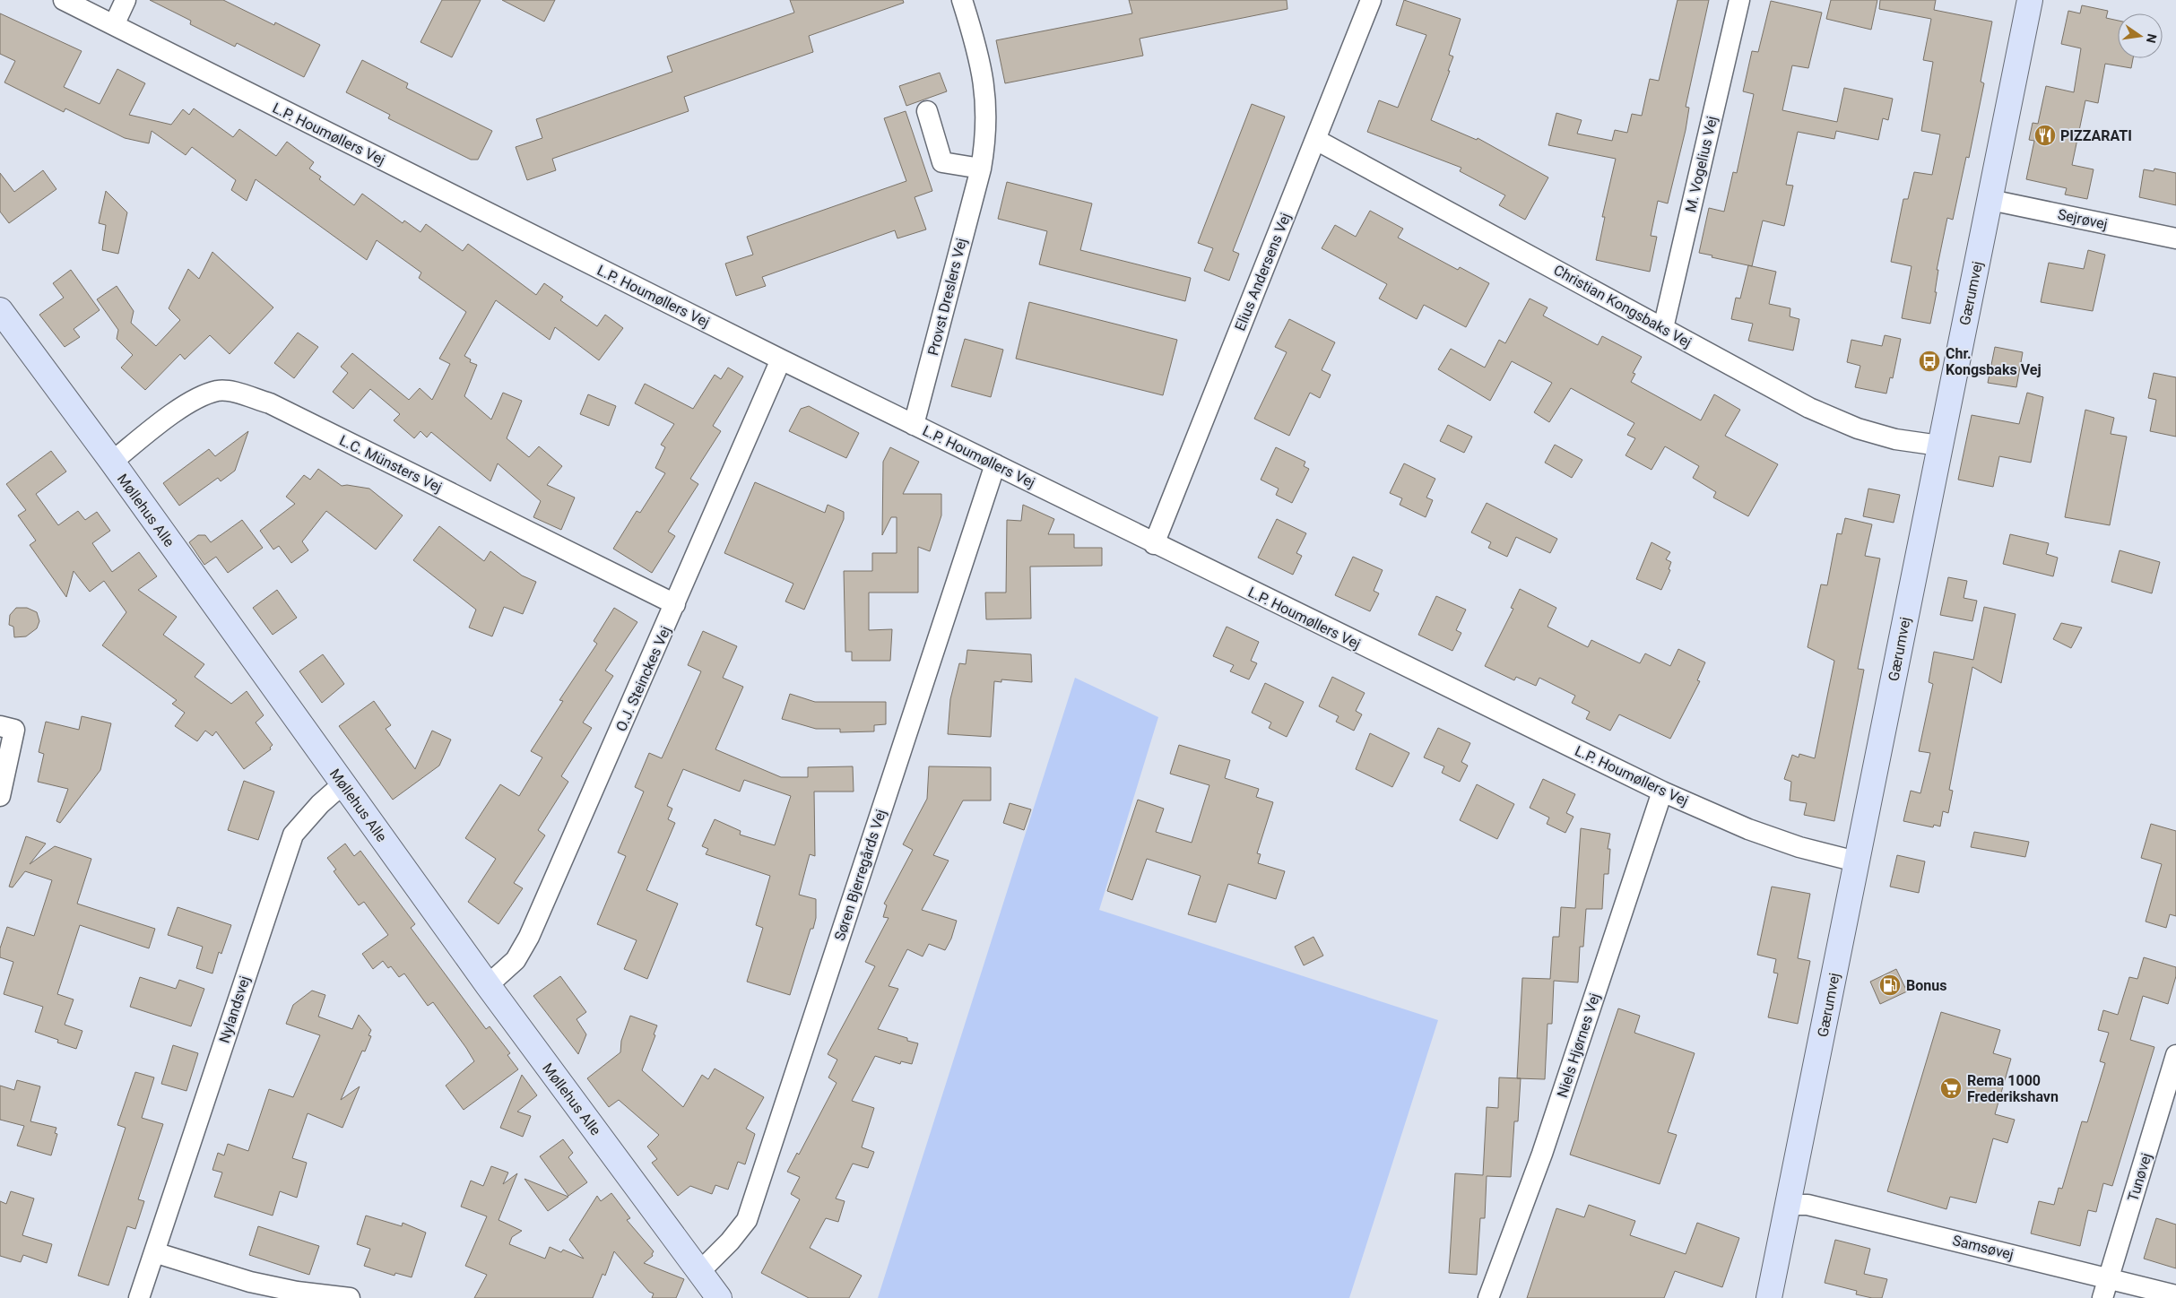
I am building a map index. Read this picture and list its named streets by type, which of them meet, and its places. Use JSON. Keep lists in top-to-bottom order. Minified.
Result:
{"streets":{"main road":["Gærumvej","Møllehus Alle"],"street":["L.P. Houmøllers Vej","M. Vogelius Vej","Sejrøvej","Elius Andersens Vej","Provst Dreslers Vej","Christian Kongsbaks Vej","L.C. Münsters Vej","O.J. Steinckes Vej","Søren Bjerregårds Vej","Nylandsvej","Niels Hjørnes Vej","Tunøvej","Samsøvej"]},"crossings":[["L.P. Houmøllers Vej","Elius Andersens Vej"],["L.P. Houmøllers Vej","Gærumvej"],["L.P. Houmøllers Vej","Provst Dreslers Vej"],["L.P. Houmøllers Vej","O.J. Steinckes Vej"],["L.P. Houmøllers Vej","Søren Bjerregårds Vej"],["L.P. Houmøllers Vej","Niels Hjørnes Vej"],["M. Vogelius Vej","Christian Kongsbaks Vej"],["Sejrøvej","Gærumvej"],["Elius Andersens Vej","Christian Kongsbaks Vej"],["Gærumvej","Christian Kongsbaks Vej"],["Gærumvej","Samsøvej"],["L.C. Münsters Vej","Møllehus Alle"],["L.C. Münsters Vej","O.J. Steinckes Vej"],["Møllehus Alle","O.J. Steinckes Vej"],["Møllehus Alle","Søren Bjerregårds Vej"],["Møllehus Alle","Nylandsvej"],["Tunøvej","Samsøvej"]],"places":{"restaurant":["PIZZARATI"],"bus stop":["Chr. Kongsbaks Vej"],"fuel station":["Bonus"],"supermarket":["Rema 1000 Frederikshavn"]},"north":"right"}
